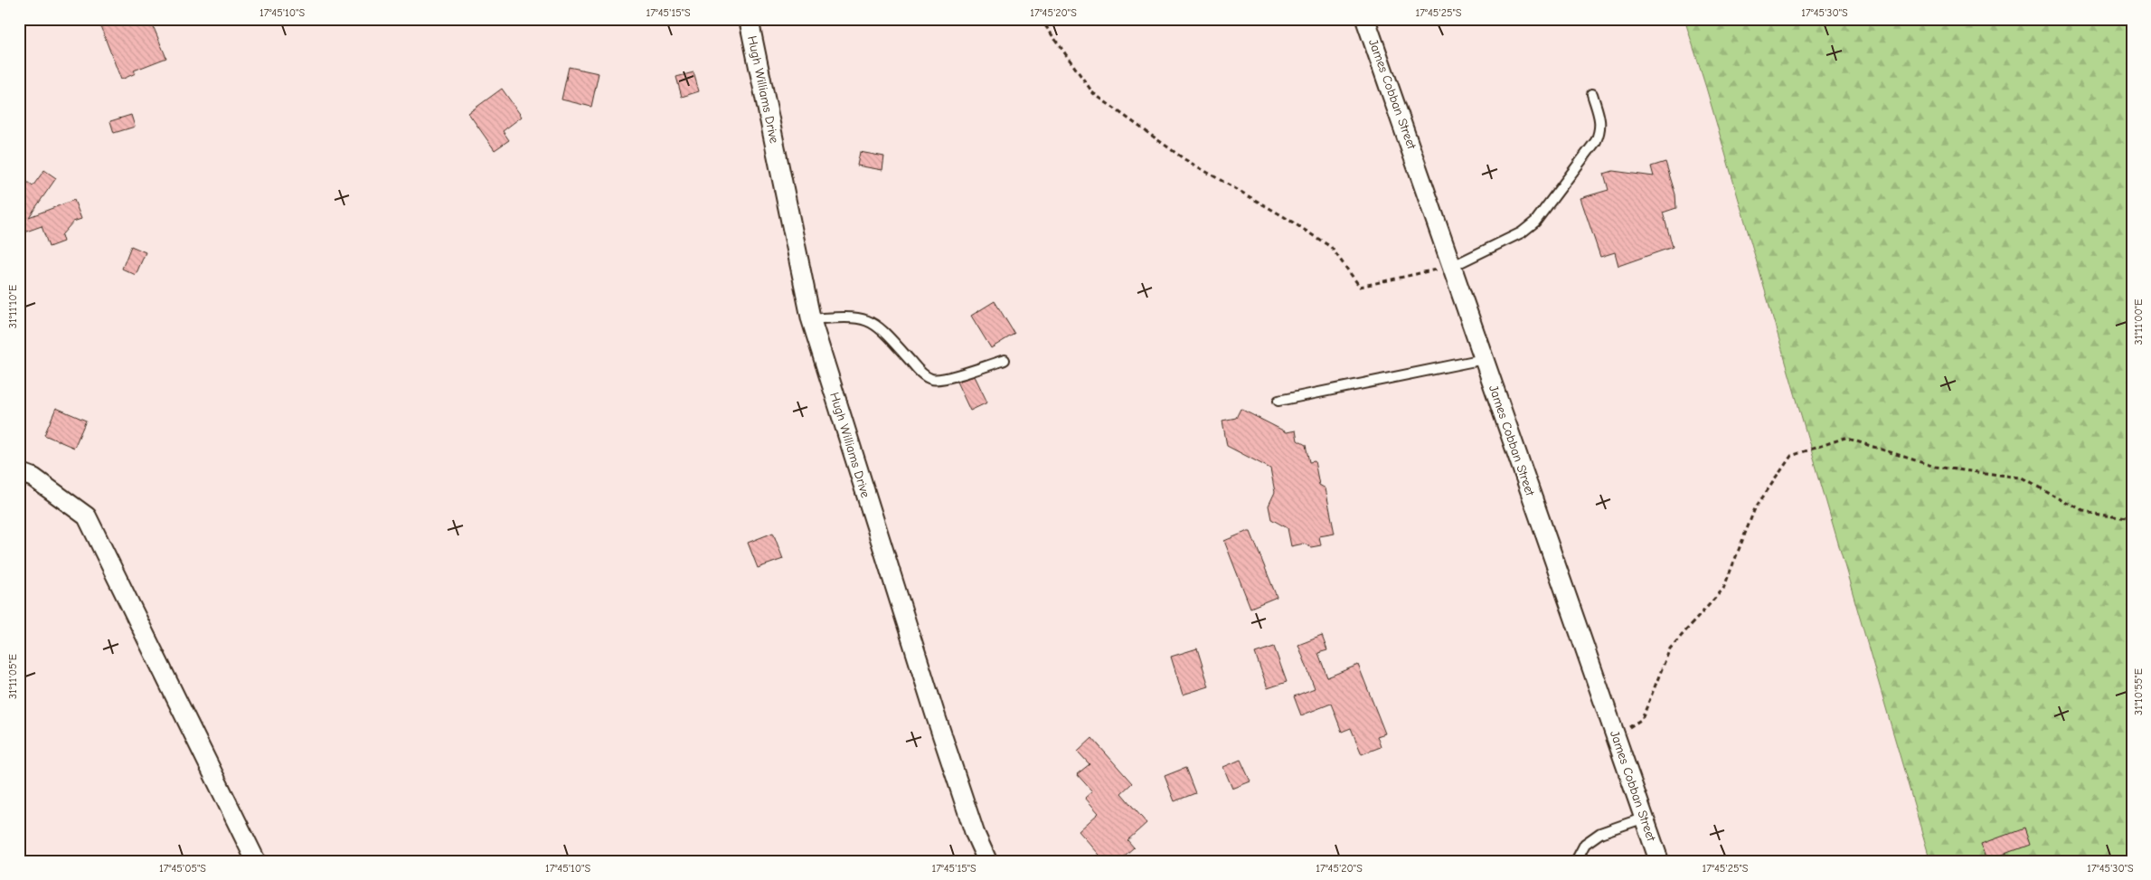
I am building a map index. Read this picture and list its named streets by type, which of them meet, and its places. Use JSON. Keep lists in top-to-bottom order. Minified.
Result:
{"streets":{"street":["Hugh Williams Drive","James Cobban Street"]},"coordinates":["17°45'10\"S","17°45'15\"S","17°45'20\"S","17°45'25\"S","17°45'30\"S","31°11'10\"E","31°11'00\"E","31°11'05\"E","31°10'55\"E","17°45'05\"S"]}
